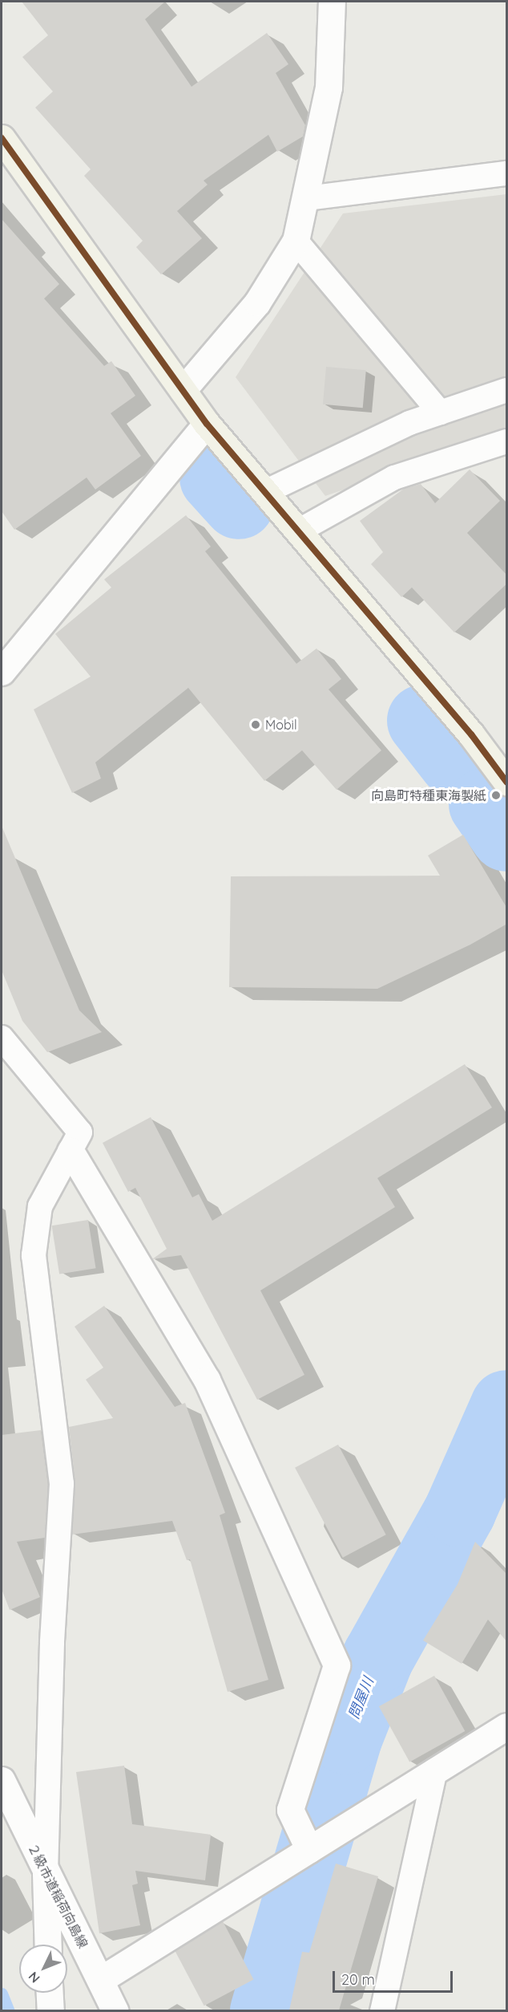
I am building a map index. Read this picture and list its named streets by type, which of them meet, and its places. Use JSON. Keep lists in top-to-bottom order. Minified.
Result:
{"streets":{"street":["２級市道稲荷向島線"]},"water":["問屋川"],"places":["Mobil","向島町特種東海製紙"],"scale_bar":"20 m","north":"bottom left"}
